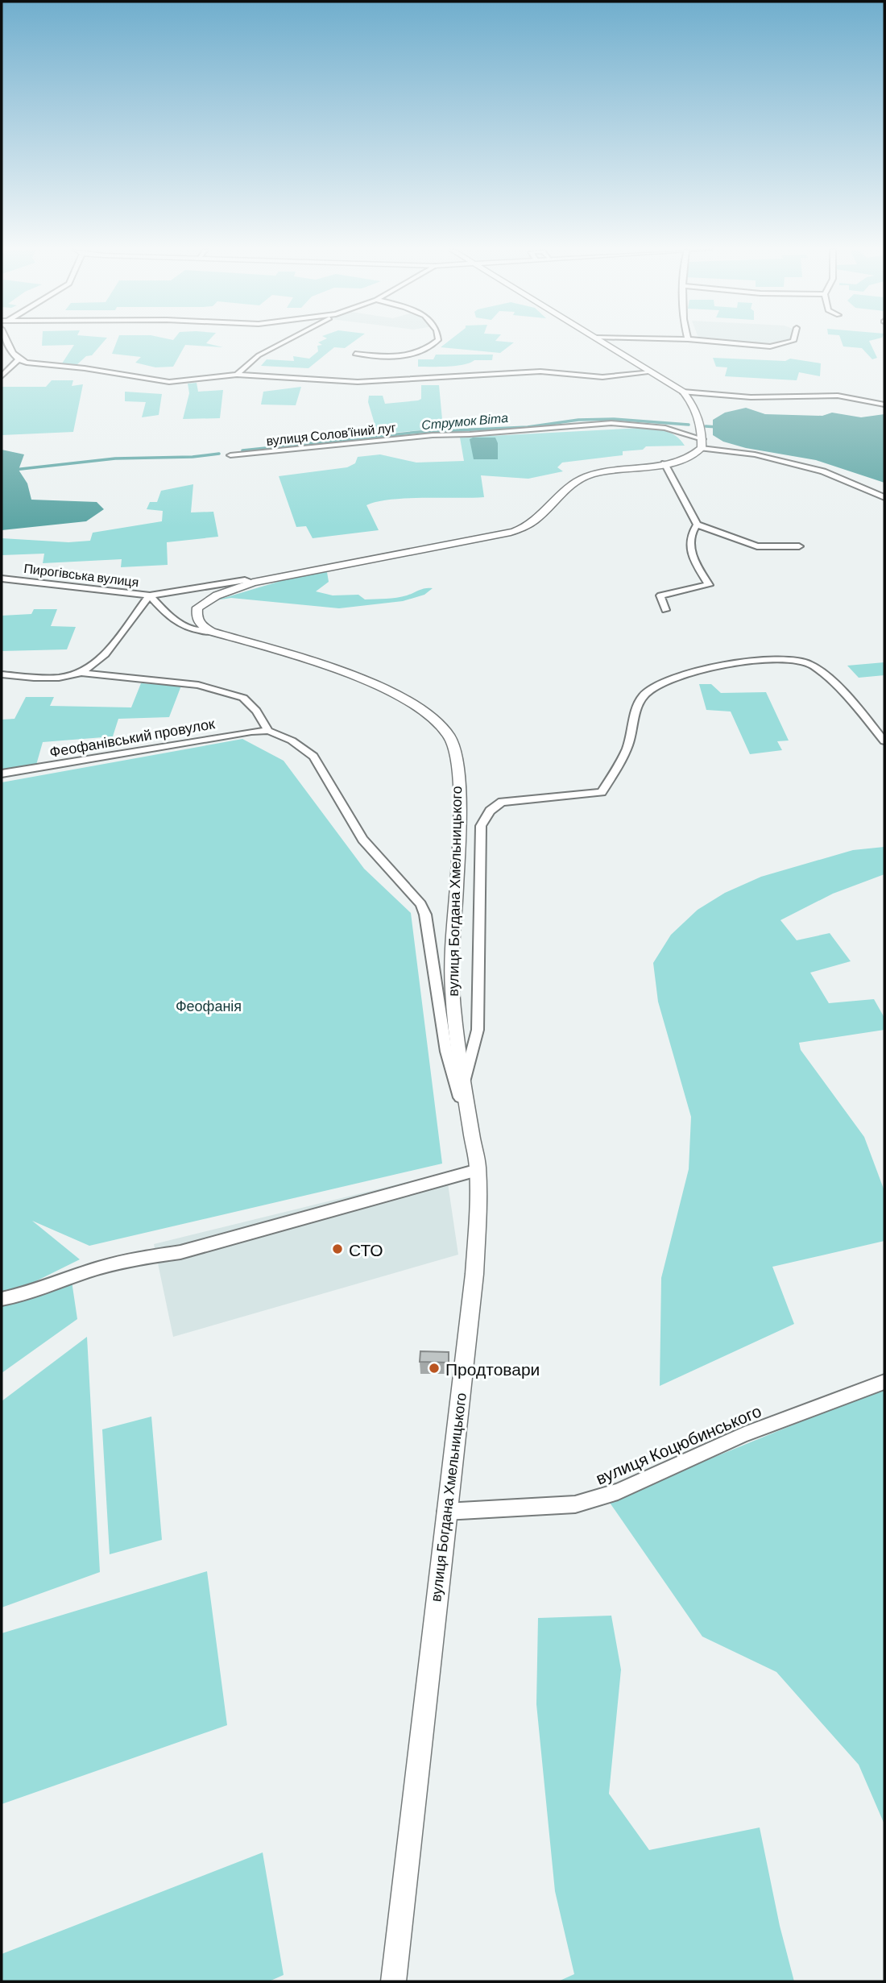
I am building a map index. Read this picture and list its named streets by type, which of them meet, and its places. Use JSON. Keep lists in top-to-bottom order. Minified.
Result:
{"streets":{"street":["вулиця Солов'їний луг","Пирогівська вулиця","Феофанівський провулок","вулиця Богдана Хмельницького","вулиця Коцюбинського"]},"crossings":[["Пирогівська вулиця","вулиця Богдана Хмельницького"],["вулиця Богдана Хмельницького","вулиця Коцюбинського"]],"water":["Струмок Віта"],"parks":["Феофанія"],"places":["СТО","Продтовари"]}
